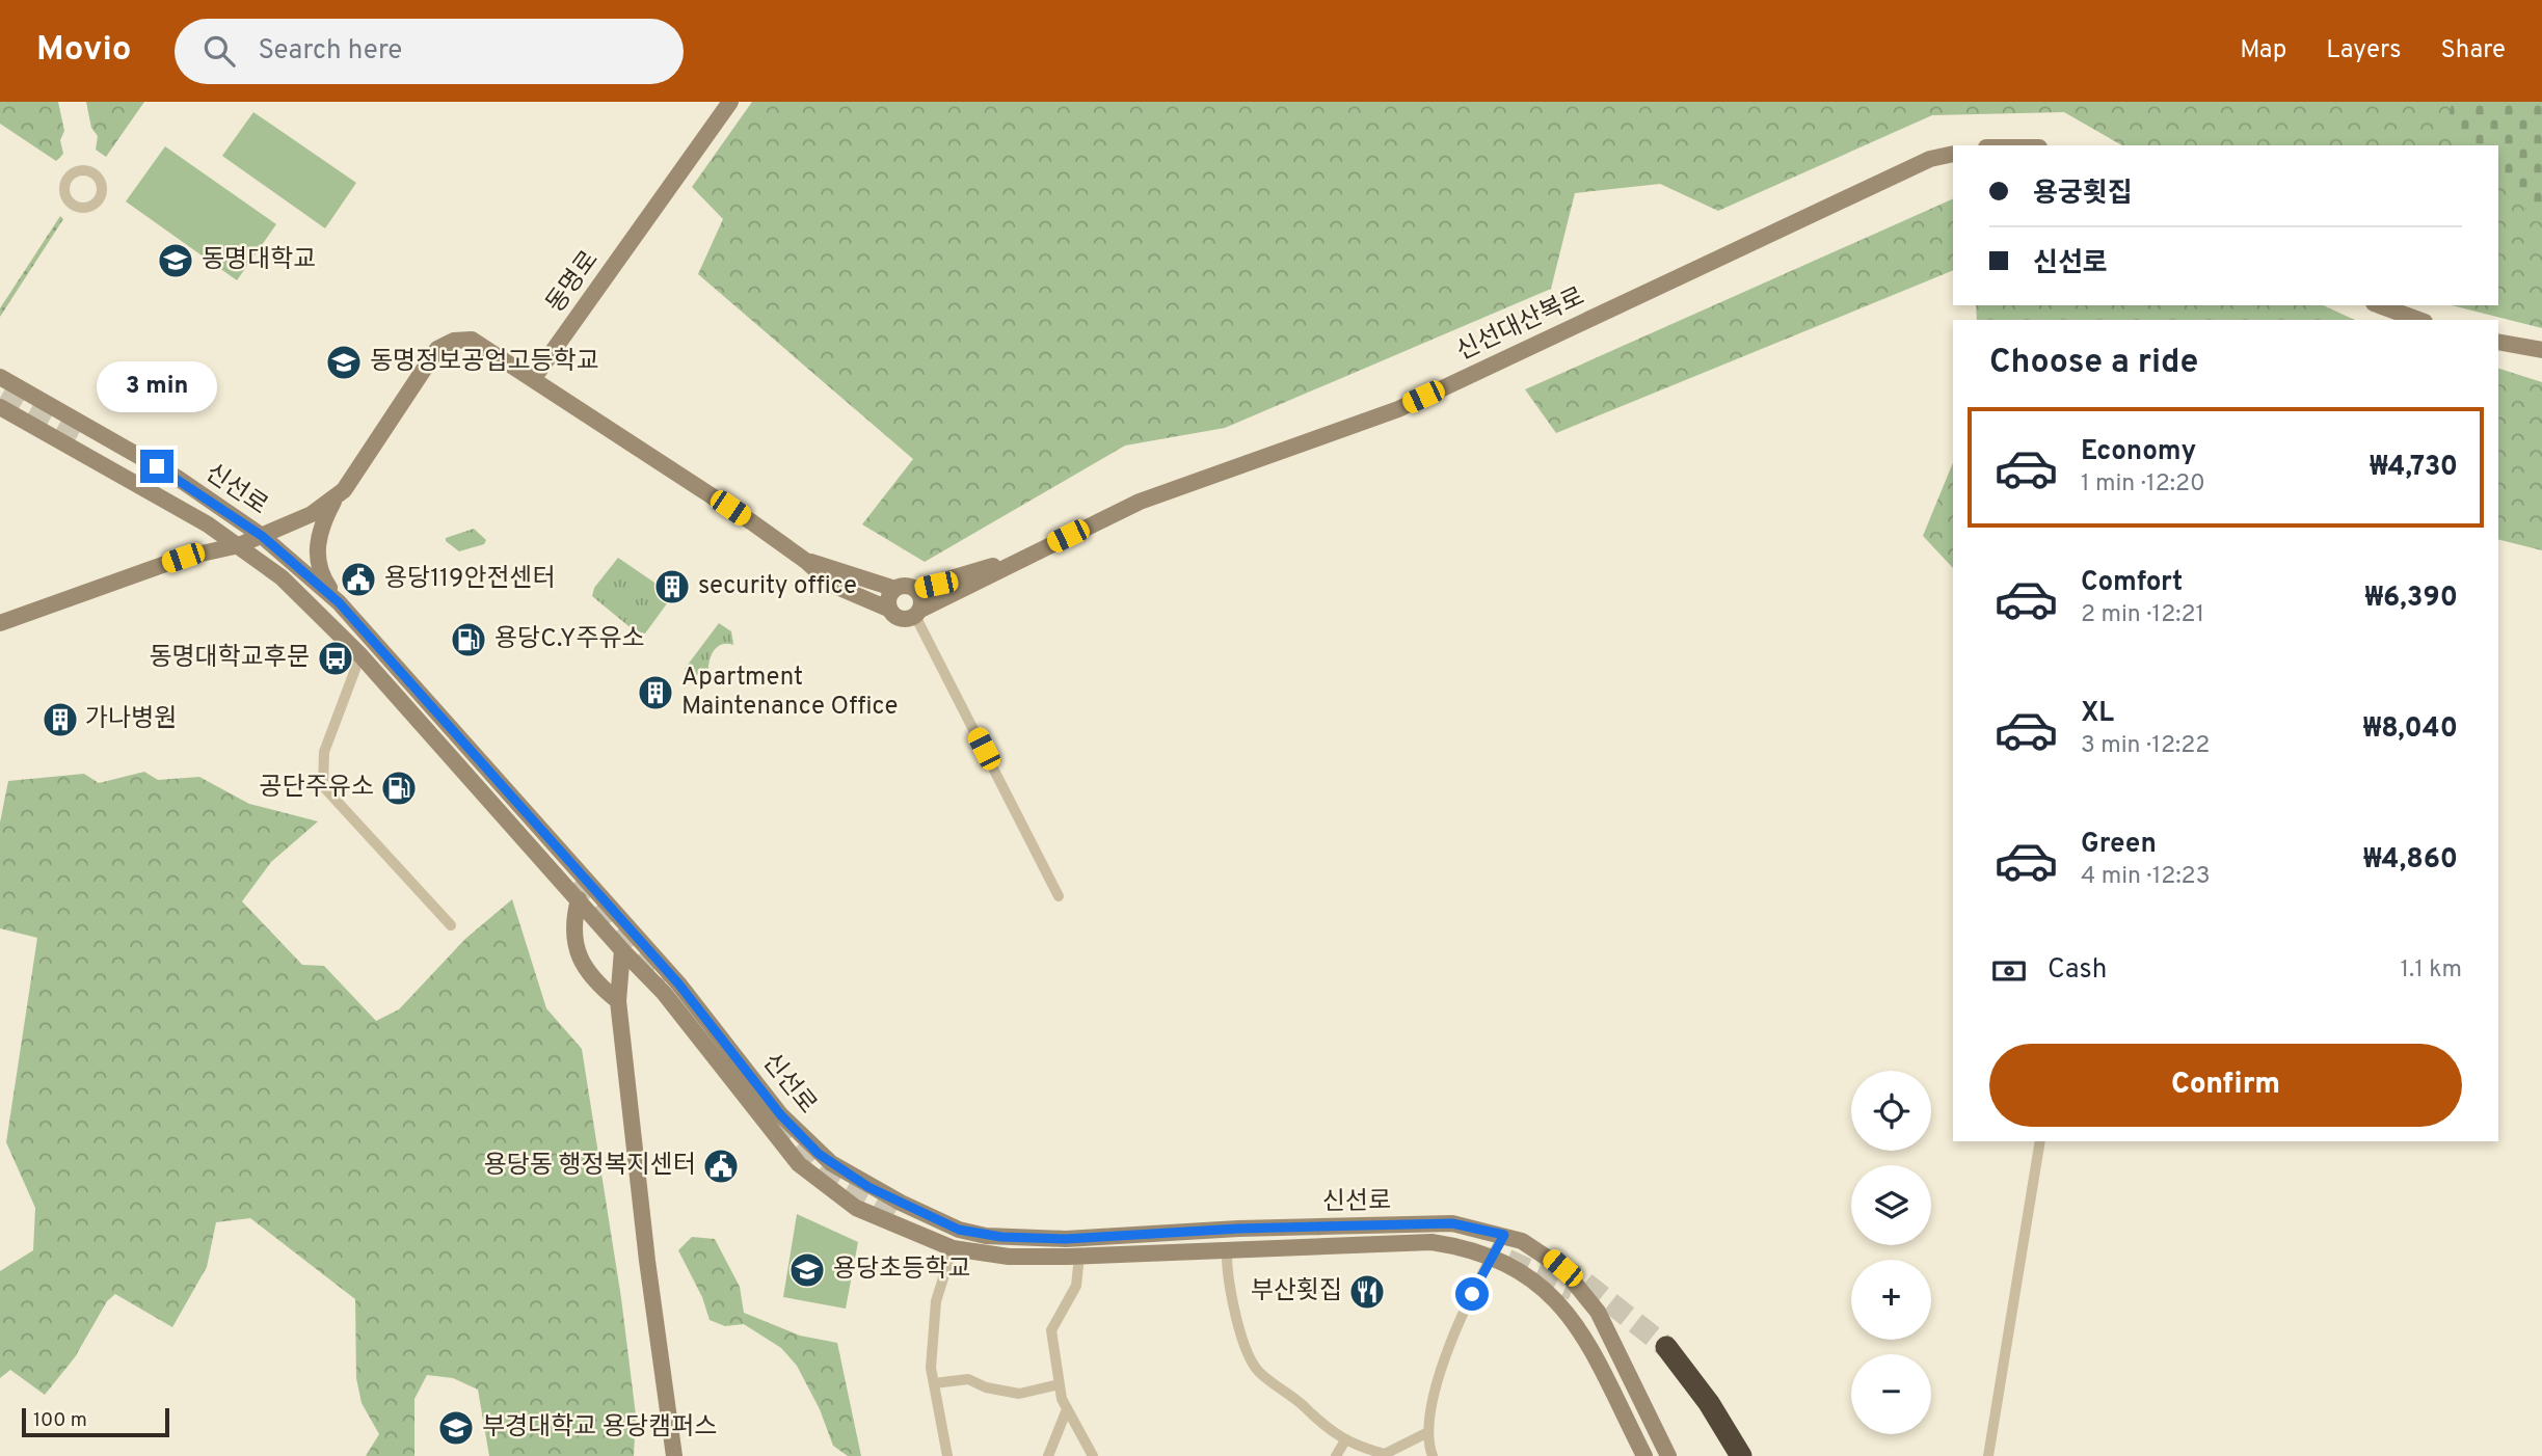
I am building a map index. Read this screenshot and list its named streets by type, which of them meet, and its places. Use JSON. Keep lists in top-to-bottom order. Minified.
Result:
{"streets":{"main road":["동명로","신선대산복로","신선로"]},"crossings":[["동명로","신선대산복로"]],"places":{"school or university":["동명대학교","동명정보공업고등학교","용당초등학교","부경대학교 용당캠퍼스"],"public building":["용당119안전센터","용당동 행정복지센터"],"building":["security office","Apartment Maintenance Office","가나병원"],"fuel station":["용당C.Y주유소","공단주유소"],"bus stop":["동명대학교후문"],"restaurant":["부산횟집"]},"scale_bar":"100 m","page":{"header":"Movio","search":"Search here","nav":["Map","Layers","Share"],"banner":["용궁횟집","신선로"],"heading":"Choose a ride","bubble":"3 min","list":[{"name":"Economy","note":"1 min · 12:20","value":"₩4,730"},{"name":"Comfort","note":"2 min · 12:21","value":"₩6,390"},{"name":"XL","note":"3 min · 12:22","value":"₩8,040"},{"name":"Green","note":"4 min · 12:23","value":"₩4,860"}],"pay":["Cash","1.1 km"],"buttons":"Confirm","map_buttons":["+","−"],"scale":"100 m"}}
